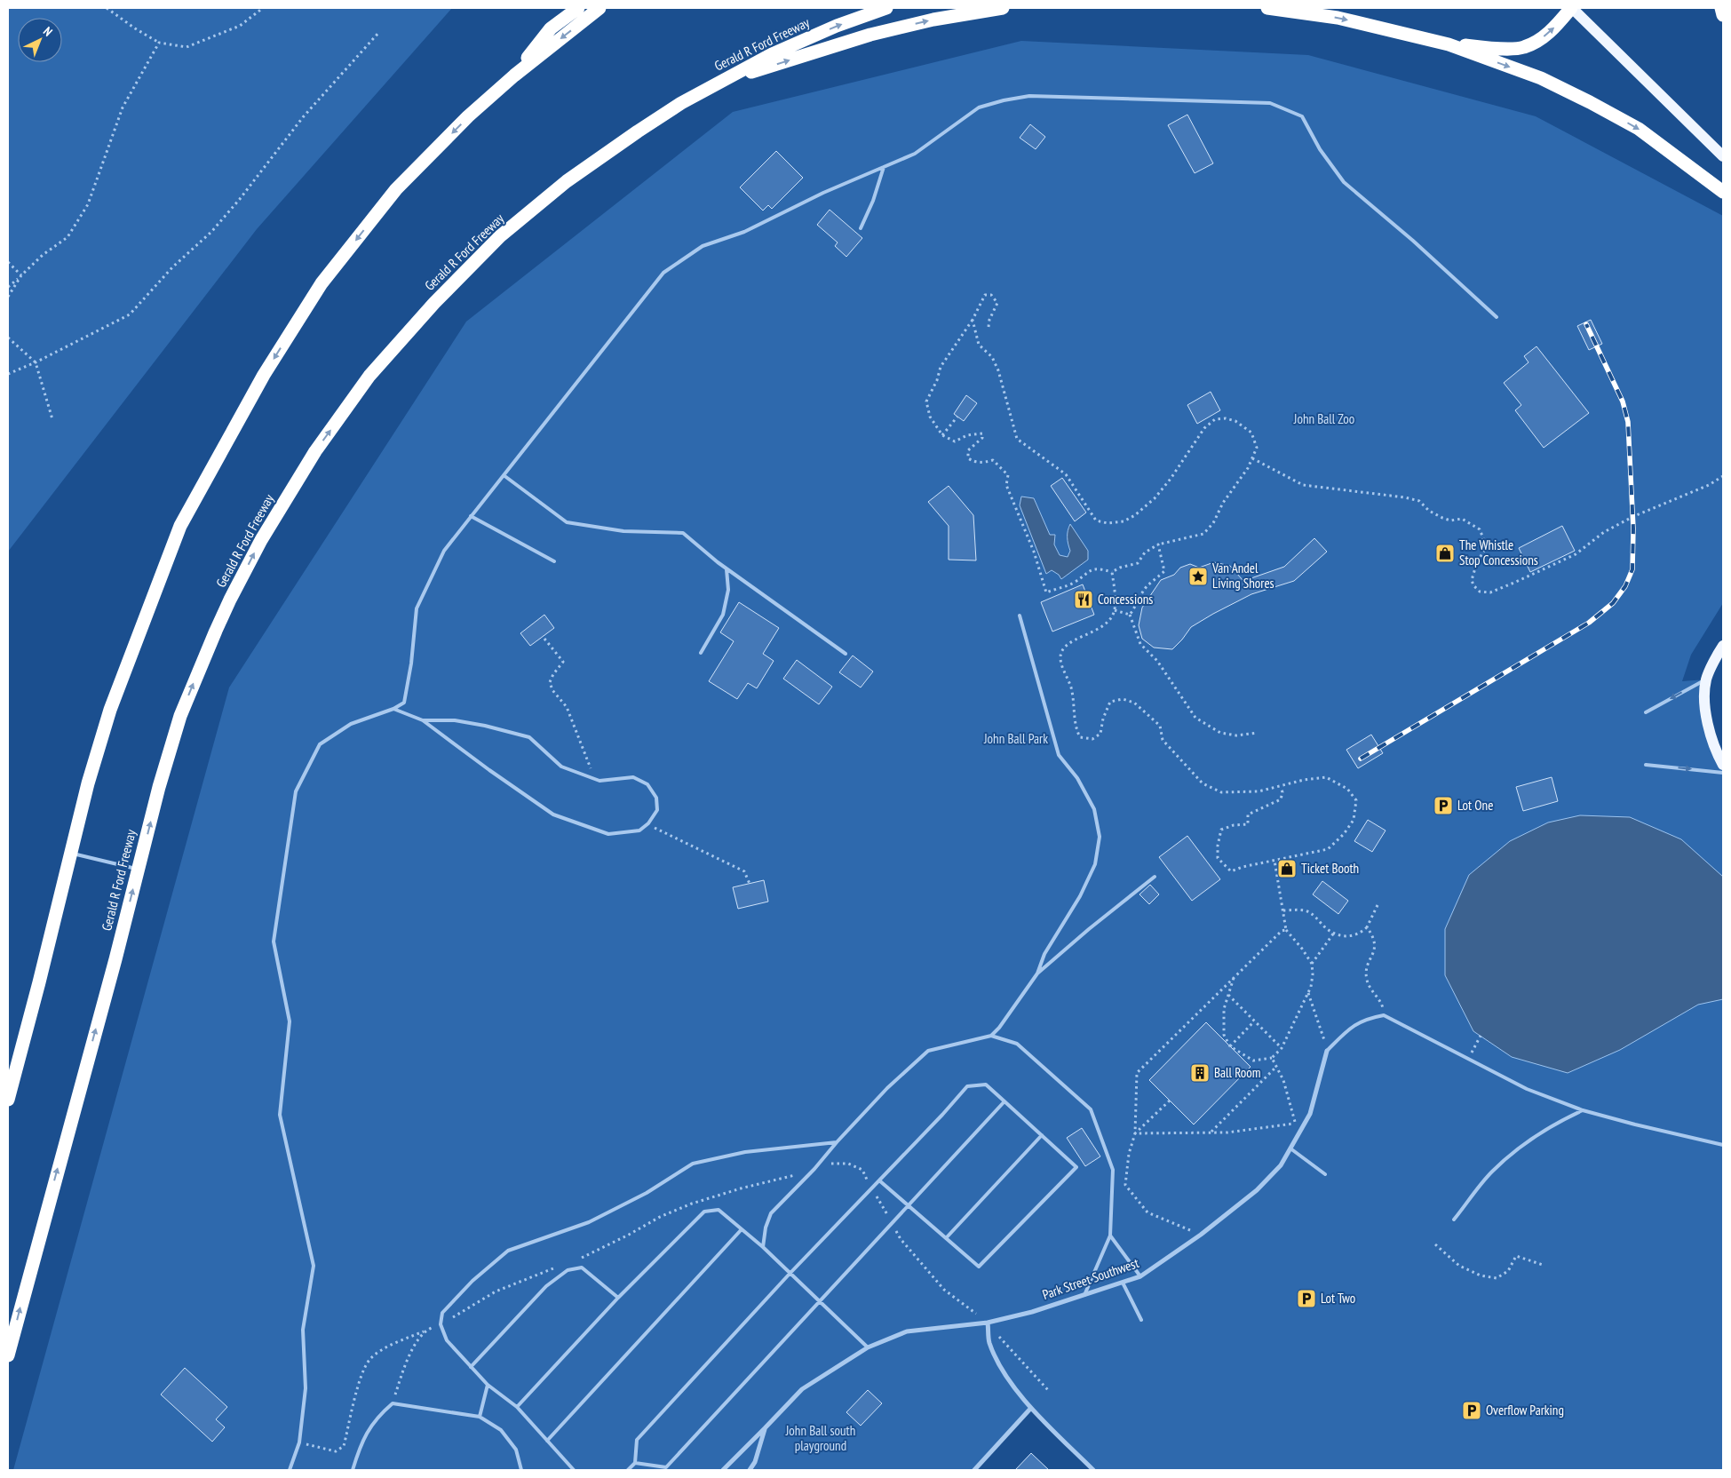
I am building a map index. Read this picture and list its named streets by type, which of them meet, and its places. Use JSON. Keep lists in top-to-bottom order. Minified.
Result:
{"streets":{"highway":["Gerald R Ford Freeway"],"street":["Park Street Southwest"]},"parks":["John Ball Zoo","John Ball Park","John Ball south playground"],"places":{"shop":["The Whistle Stop Concessions","Ticket Booth"],"place":["Van Andel Living Shores"],"restaurant":["Concessions"],"parking":["Lot One","Lot Two","Overflow Parking"],"building":["Ball Room"]},"north":"top right"}
